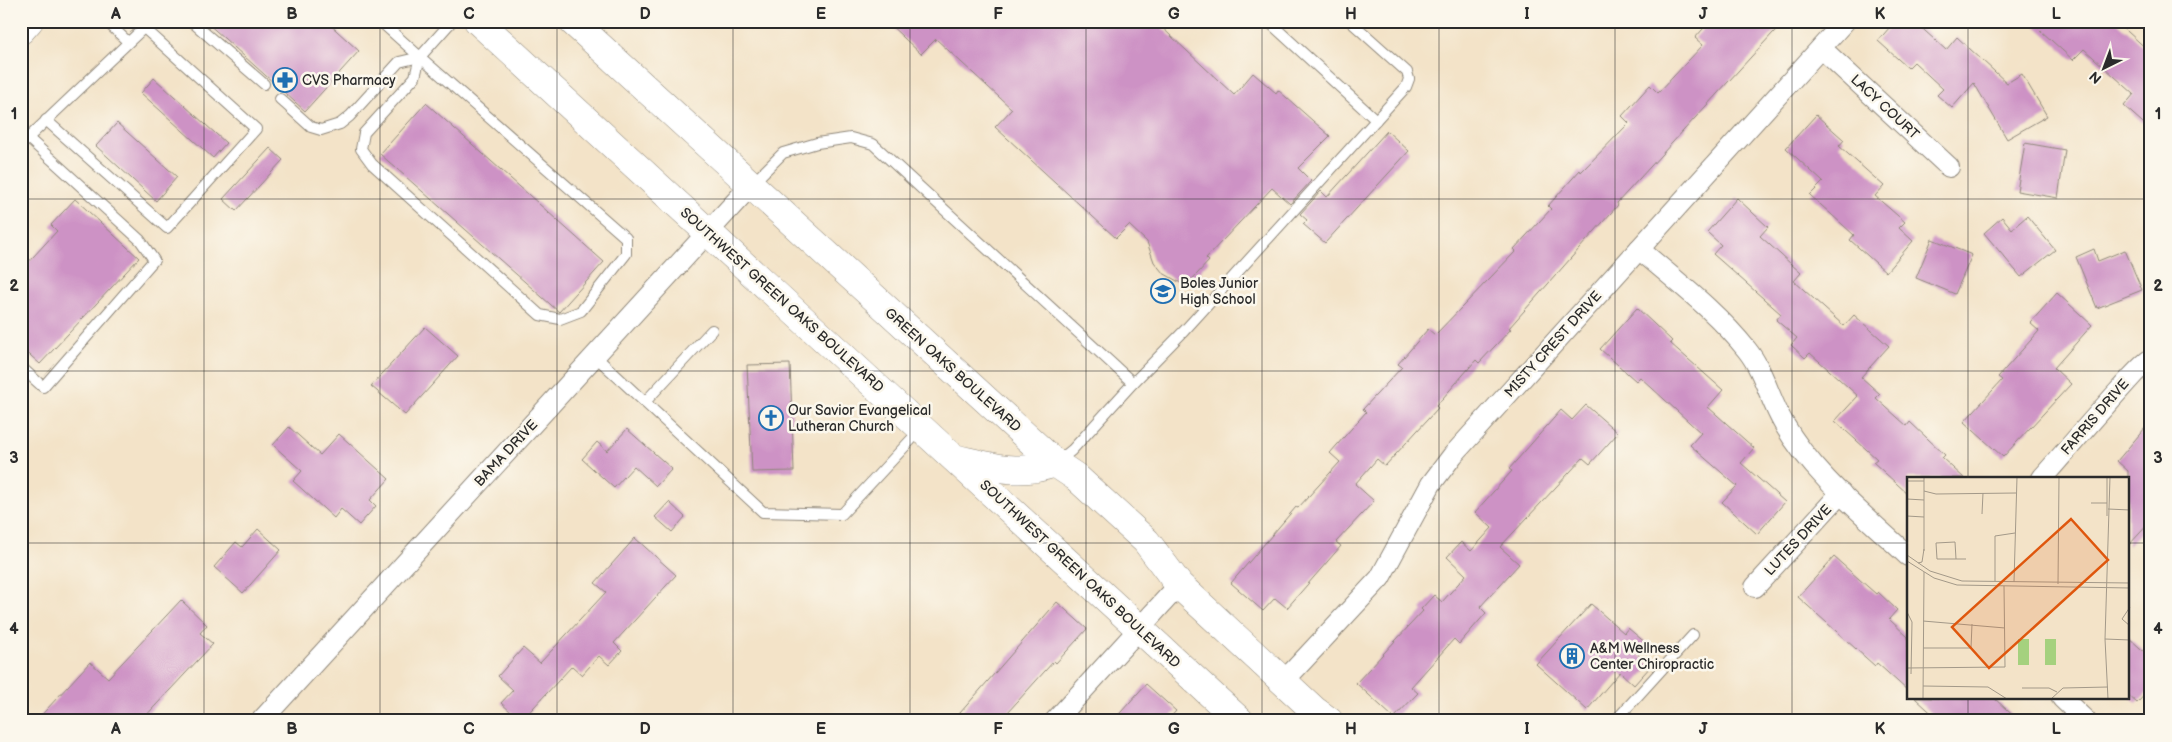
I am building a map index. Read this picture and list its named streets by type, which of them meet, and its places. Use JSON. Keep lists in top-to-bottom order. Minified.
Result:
{"streets":{"main road":["SOUTHWEST GREEN OAKS BOULEVARD","GREEN OAKS BOULEVARD"],"street":["LACY COURT","MISTY CREST DRIVE","FARRIS DRIVE","BAMA DRIVE","LUTES DRIVE"]},"crossings":[["LACY COURT","MISTY CREST DRIVE"],["SOUTHWEST GREEN OAKS BOULEVARD","BAMA DRIVE"],["MISTY CREST DRIVE","GREEN OAKS BOULEVARD"],["GREEN OAKS BOULEVARD","BAMA DRIVE"]],"places":{"pharmacy":["CVS Pharmacy"],"school or university":["Boles Junior High School"],"church":["Our Savior Evangelical Lutheran Church"],"building":["A&M Wellness Center Chiropractic"]},"north":"bottom left","grid":{"columns":["A","B","C","D","E","F","G","H","I","J","K","L"],"rows":["1","2","3","4"]}}
